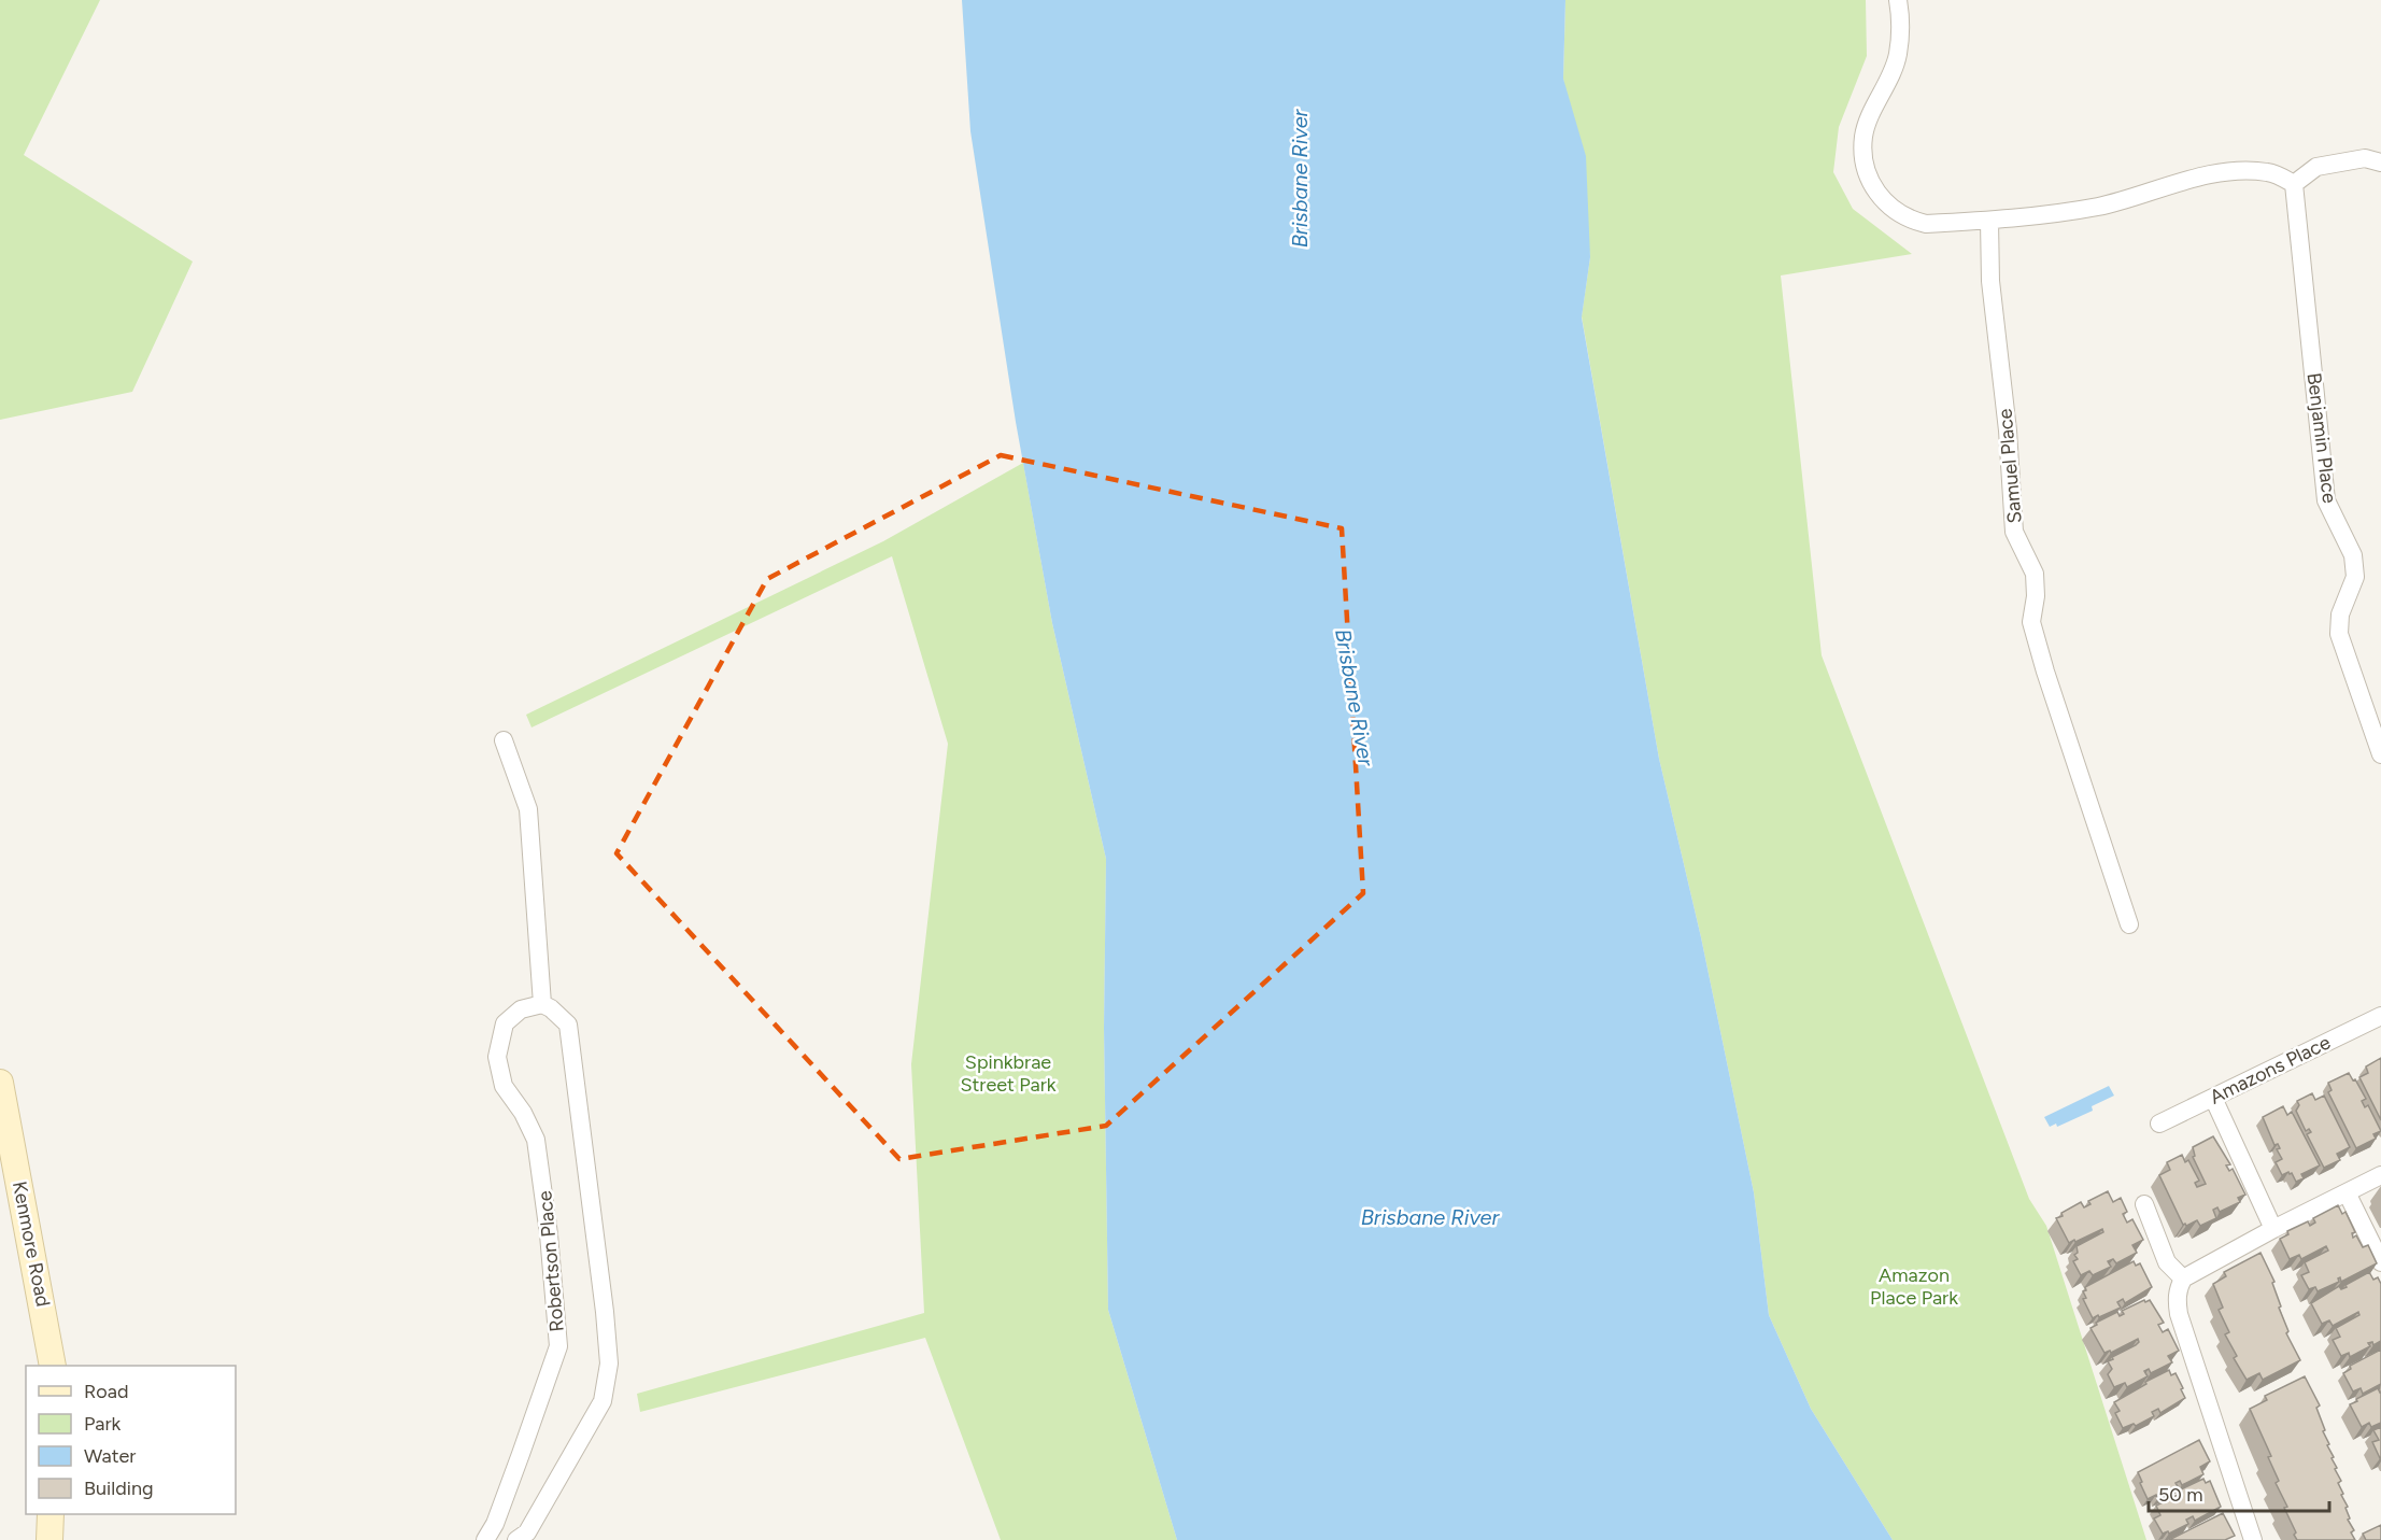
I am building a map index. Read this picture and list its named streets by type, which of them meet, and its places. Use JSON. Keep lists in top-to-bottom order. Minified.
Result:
{"streets":{"street":["Benjamin Place","Samuel Place","Amazons Place","Kenmore Road","Robertson Place"]},"water":["Brisbane River"],"parks":["Spinkbrae Street Park","Amazon Place Park"],"legend":["Road","Park","Water","Building"],"scale_bar":"50 m"}
